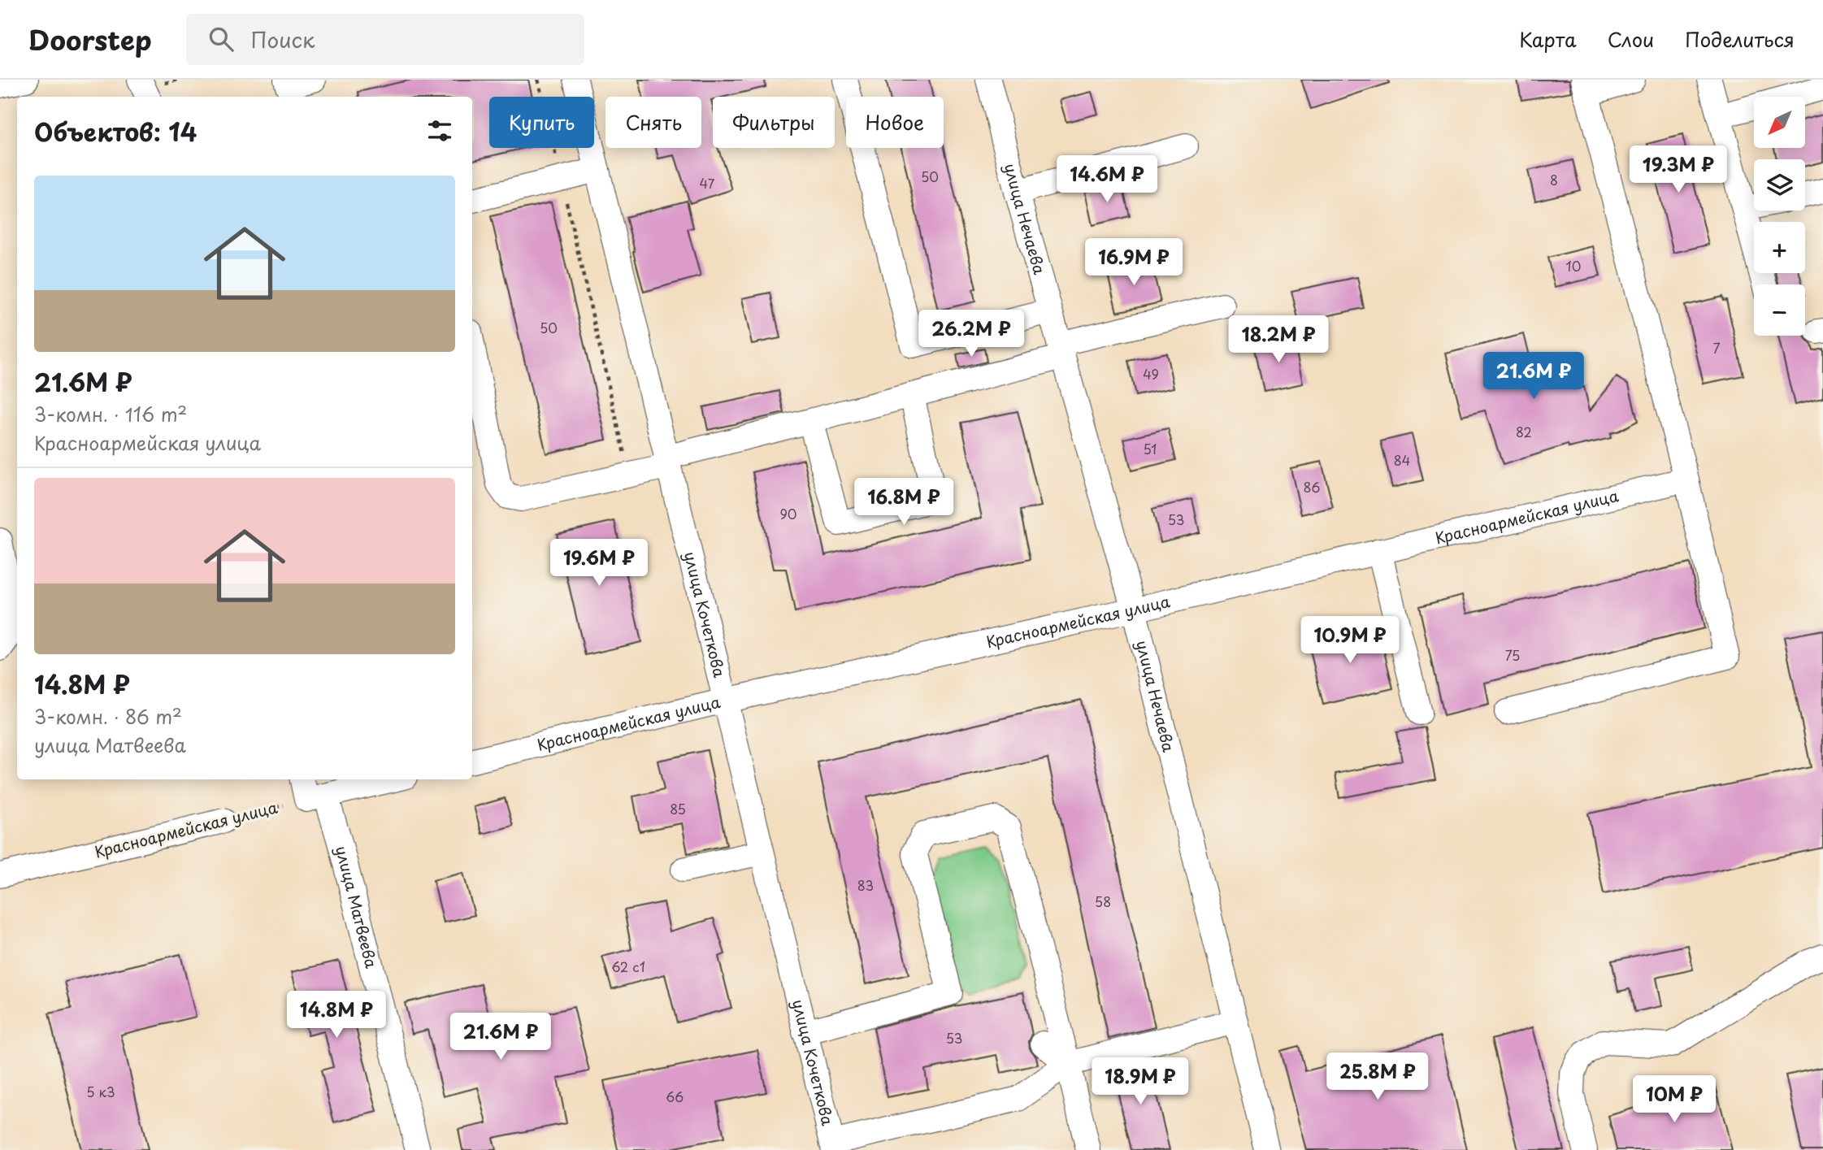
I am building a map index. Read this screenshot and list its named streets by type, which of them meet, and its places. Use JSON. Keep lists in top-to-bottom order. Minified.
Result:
{"streets":{"street":["улица Нечаева","Красноармейская улица","улица Кочеткова","улица Матвеева"]},"crossings":[["улица Нечаева","Красноармейская улица"],["Красноармейская улица","улица Кочеткова"],["Красноармейская улица","улица Матвеева"]],"house_numbers":["50","8","47","10","50","7","49","82","51","84","86","90","53","75","85","83","58","62 с1","53","5 к3","66"],"north":"bottom left","page":{"header":"Doorstep","search":"Поиск","nav":["Карта","Слои","Поделиться"],"map_buttons":["+","−"],"chip":["Купить","Снять","Фильтры","Новое"],"heading":"Объектов: 14","price":["19.3M ₽","14.6M ₽","16.9M ₽","26.2M ₽","18.2M ₽","21.6M ₽","16.8M ₽","19.6M ₽","10.9M ₽","14.8M ₽","21.6M ₽","25.8M ₽","18.9M ₽","10M ₽"],"list":[{"name":"21.6M ₽","note":"3-комн. · 116 m² · Красноармейская улица"},{"name":"14.8M ₽","note":"3-комн. · 86 m² · улица Матвеева"}]}}
